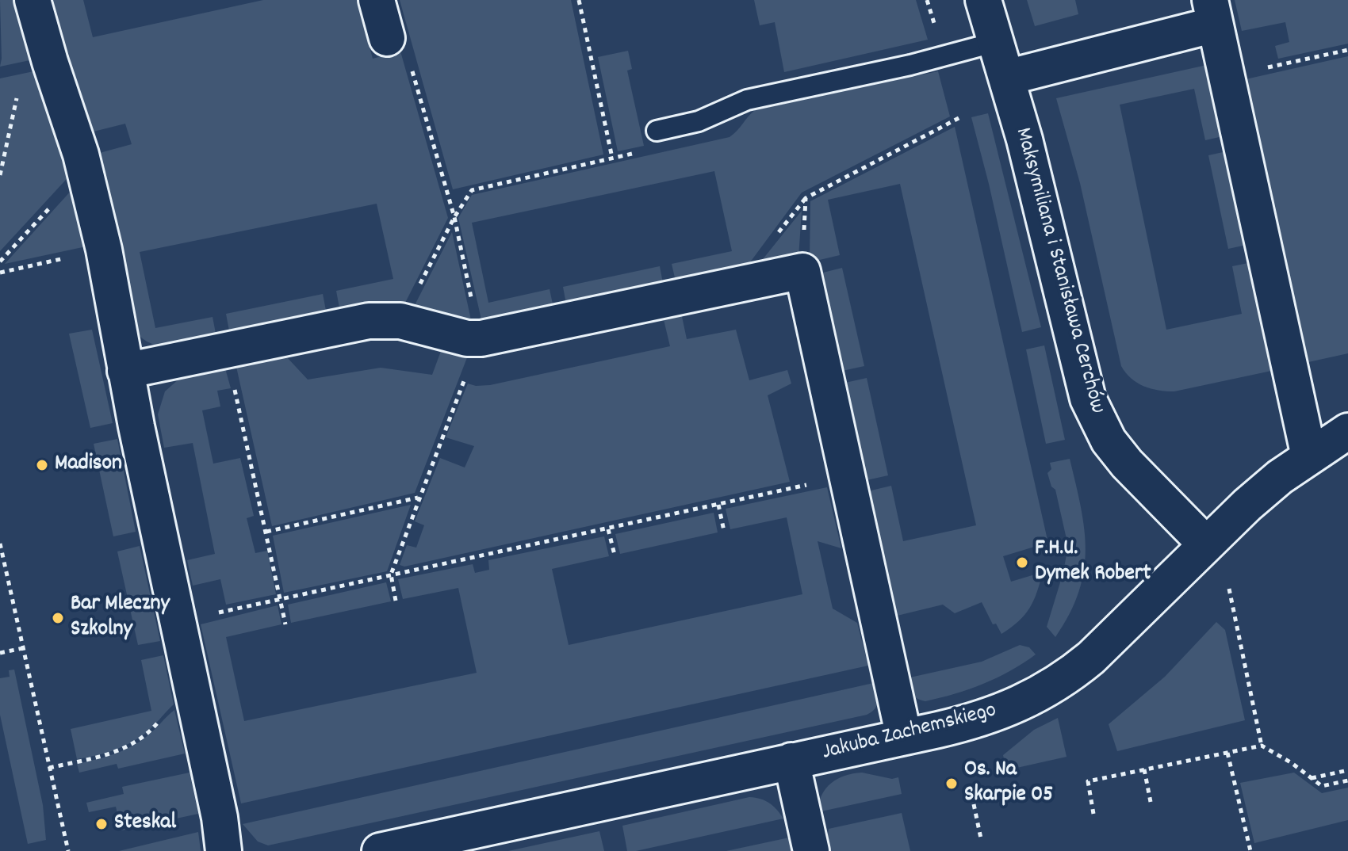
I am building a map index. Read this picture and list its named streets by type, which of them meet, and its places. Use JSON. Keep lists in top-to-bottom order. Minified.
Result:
{"streets":{"street":["Maksymiliana i Stanisława Cerchów","Jakuba Zachemskiego"]},"crossings":[["Maksymiliana i Stanisława Cerchów","Jakuba Zachemskiego"]],"places":["Madison","F.H.U. Dymek Robert","Bar Mleczny Szkolny","Os. Na Skarpie 05","Steskal"]}
